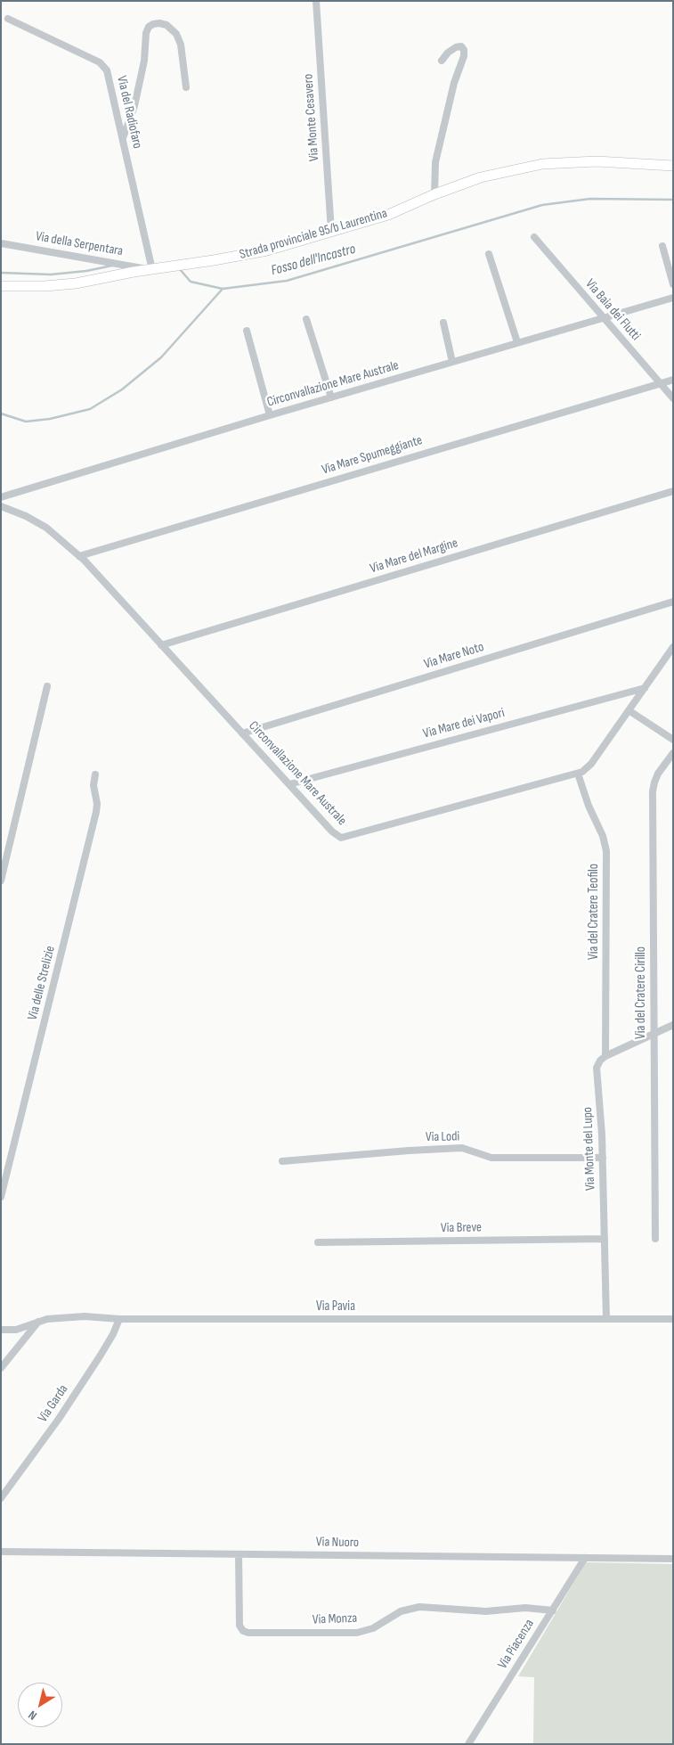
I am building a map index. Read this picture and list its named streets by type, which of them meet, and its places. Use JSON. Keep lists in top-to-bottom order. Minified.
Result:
{"streets":{"main road":["Strada provinciale 95/b Laurentina"],"street":["Via del Radiofaro","Via Monte Cesavero","Via della Serpentara","Via Baia dei Flutti","Circonvallazione Mare Australe","Via Mare Spumeggiante","Via Mare del Margine","Via Mare Noto","Via Mare dei Vapori","Via del Cratere Teofilo","Via delle Strelizie","Via del Cratere Cirillo","Via Lodi","Via Monte del Lupo","Via Breve","Via Pavia","Via Garda","Via Nuoro","Via Monza","Via Piacenza"]},"crossings":[["Via del Radiofaro","Strada provinciale 95/b Laurentina"],["Via del Radiofaro","Via della Serpentara"],["Via Monte Cesavero","Strada provinciale 95/b Laurentina"],["Strada provinciale 95/b Laurentina","Via della Serpentara"],["Via Baia dei Flutti","Circonvallazione Mare Australe"],["Via Baia dei Flutti","Via Mare Spumeggiante"],["Circonvallazione Mare Australe","Via Mare Spumeggiante"],["Circonvallazione Mare Australe","Via Mare del Margine"],["Circonvallazione Mare Australe","Via Mare Noto"],["Circonvallazione Mare Australe","Via Mare dei Vapori"],["Circonvallazione Mare Australe","Via del Cratere Teofilo"],["Via del Cratere Teofilo","Via Monte del Lupo"],["Via Lodi","Via Monte del Lupo"],["Via Monte del Lupo","Via Breve"],["Via Monte del Lupo","Via Pavia"],["Via Pavia","Via Garda"],["Via Nuoro","Via Monza"],["Via Nuoro","Via Piacenza"],["Via Monza","Via Piacenza"]],"water":["Fosso dell'Incastro"],"north":"bottom left"}
